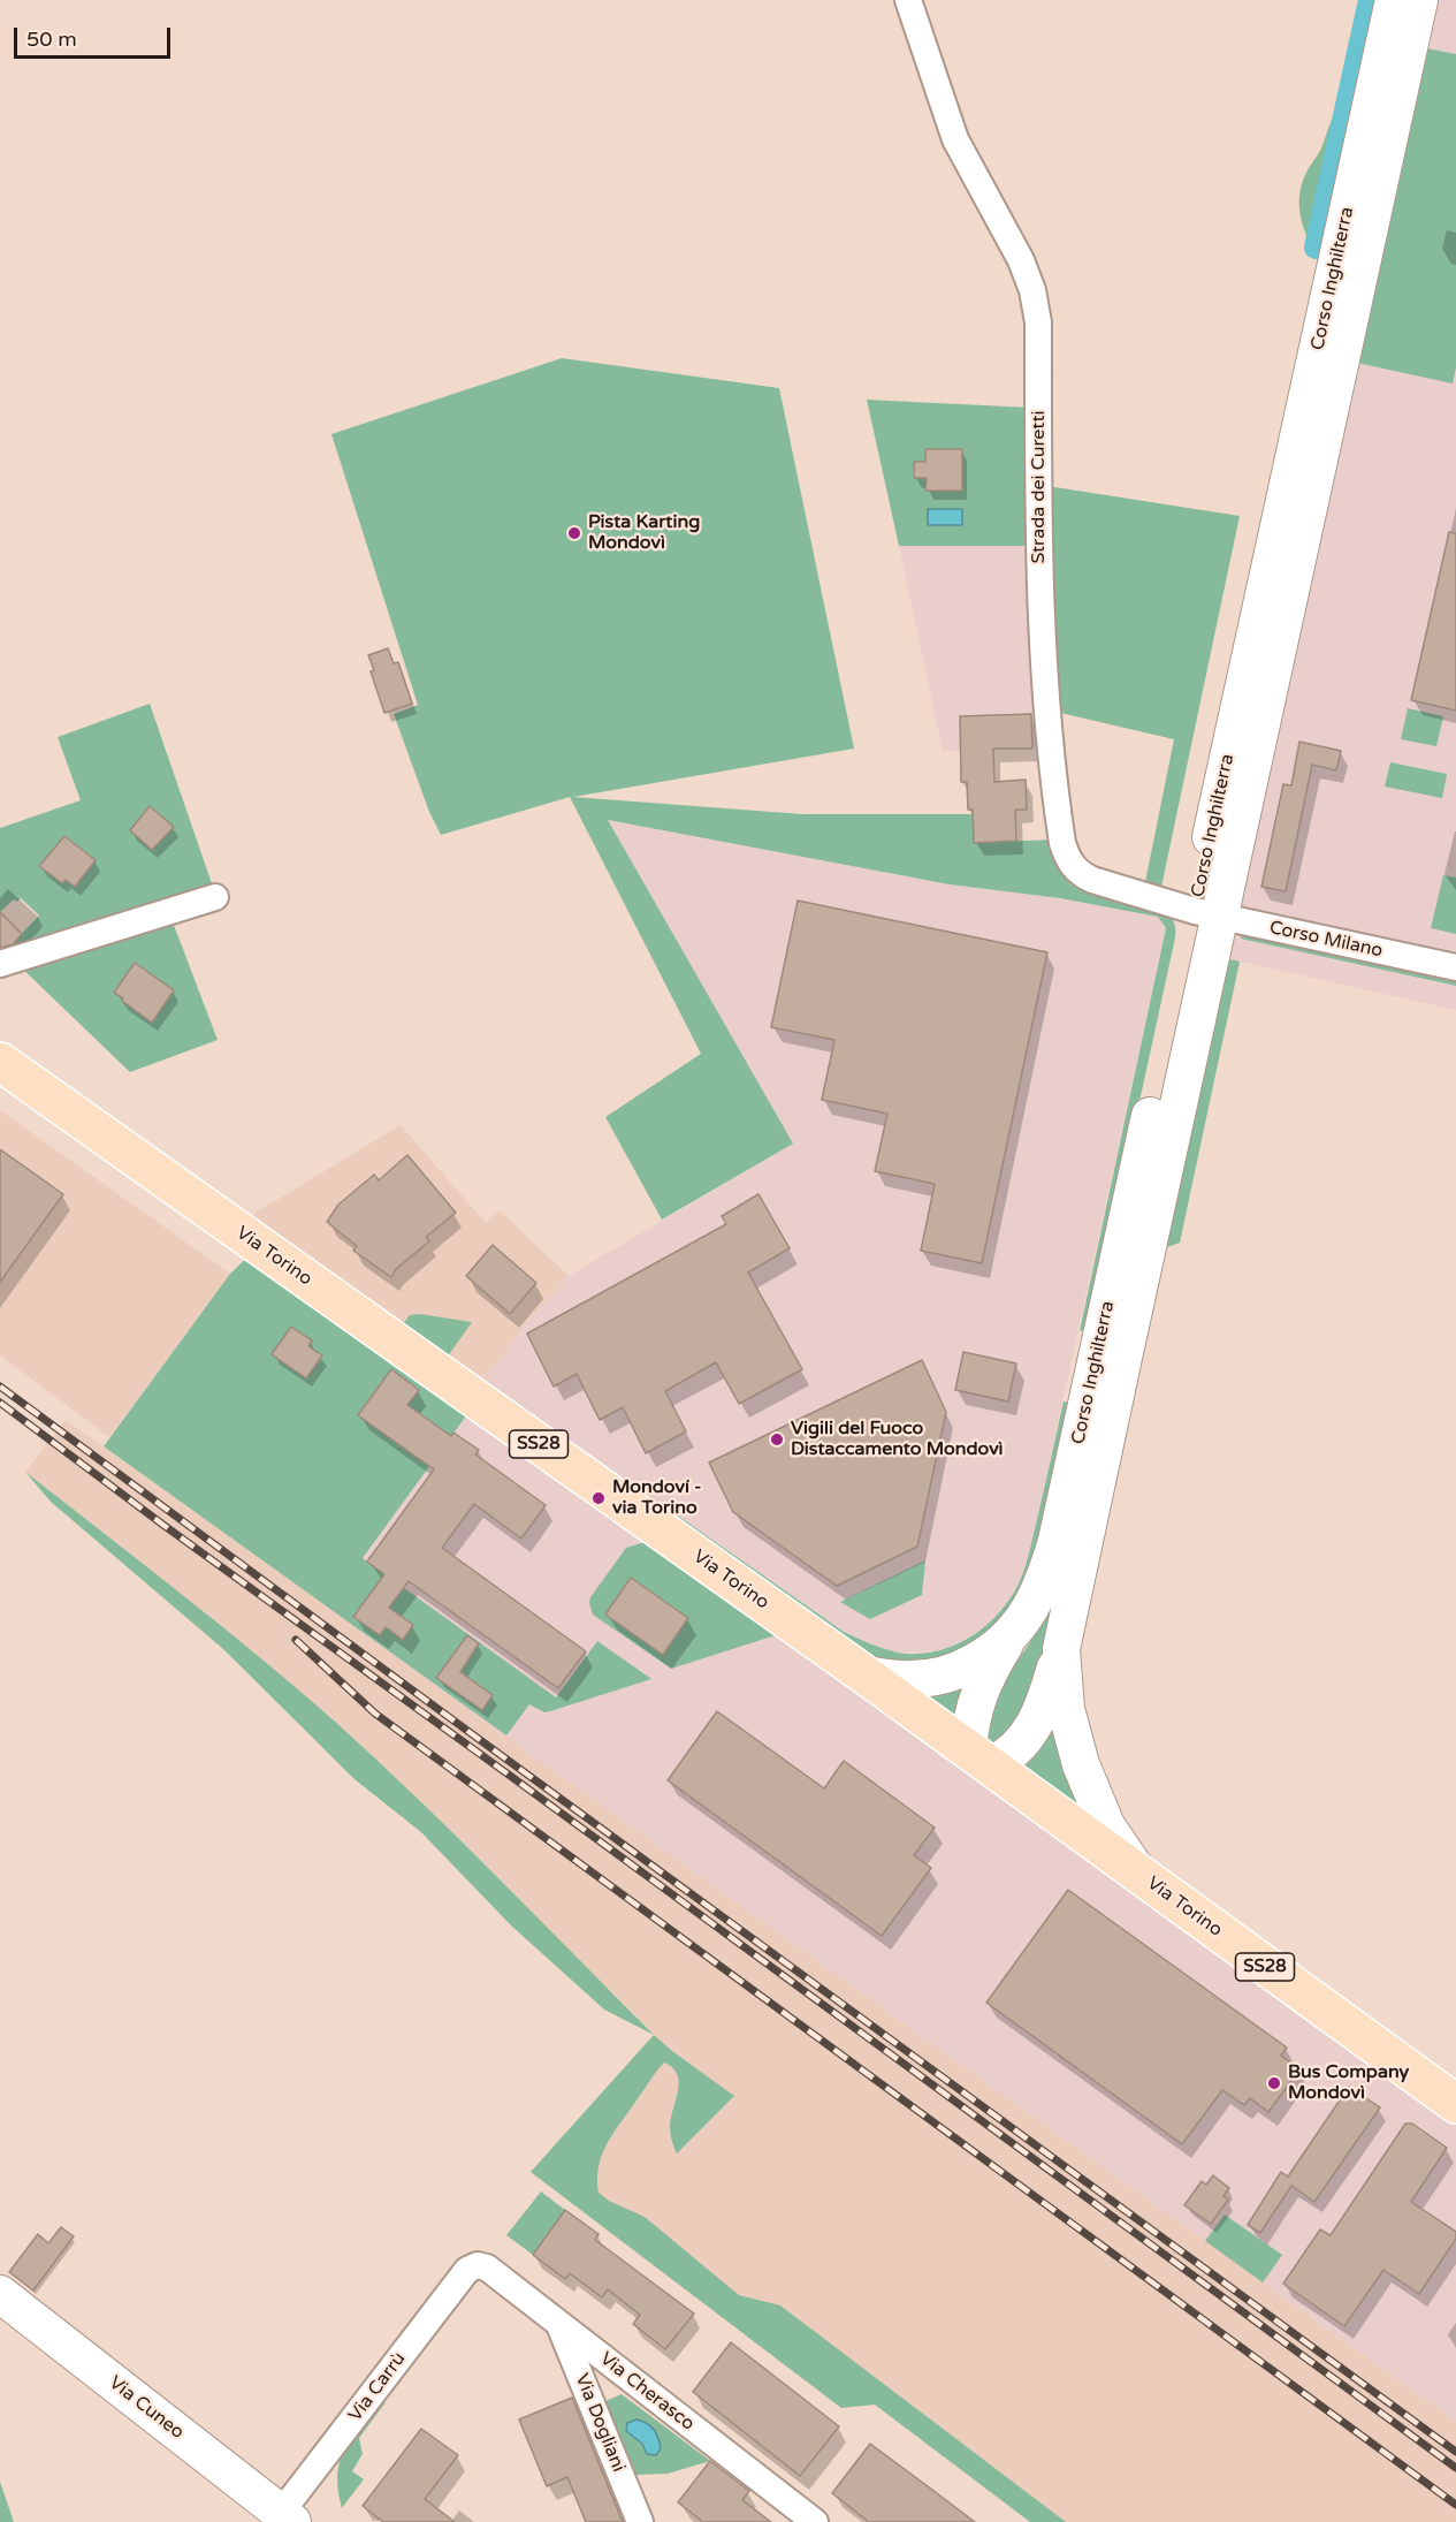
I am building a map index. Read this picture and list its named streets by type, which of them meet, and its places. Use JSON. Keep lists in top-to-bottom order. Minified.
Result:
{"streets":{"main road":["Via Torino","SS28"],"street":["Corso Inghilterra","Strada dei Curetti","Corso Milano","Via Carrù","Via Cherasco","Via Cuneo","Via Dogliani"]},"crossings":[["Corso Inghilterra","Strada dei Curetti"],["Corso Inghilterra","Corso Milano"],["Corso Inghilterra","Via Torino"],["Strada dei Curetti","Corso Milano"],["Via Carrù","Via Cherasco"],["Via Carrù","Via Cuneo"],["Via Cherasco","Via Dogliani"]],"places":["Pista Karting Mondovì","Vigili del Fuoco Distaccamento Mondovì","Mondoví - via Torino","Bus Company Mondovì"],"scale_bar":"50 m"}
